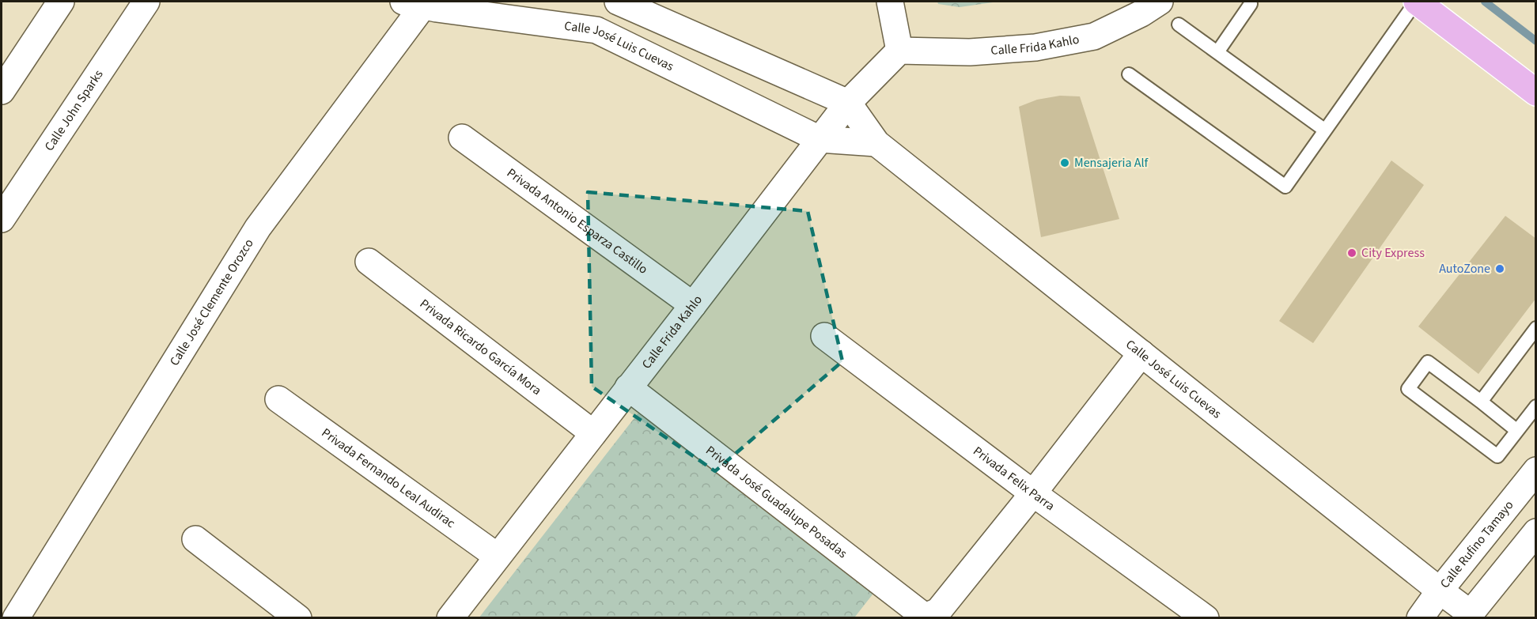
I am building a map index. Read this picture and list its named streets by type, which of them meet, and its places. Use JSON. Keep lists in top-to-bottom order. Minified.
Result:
{"streets":{"street":["Calle Frida Kahlo","Calle José Luis Cuevas","Calle John Sparks","Privada Antonio Esparza Castillo","Calle José Clemente Orozco","Privada Ricardo García Mora","Privada Fernando Leal Audirac","Privada Felix Parra","Privada José Guadalupe Posadas","Calle Rufino Tamayo"]},"crossings":[["Calle Frida Kahlo","Calle José Luis Cuevas"],["Calle Frida Kahlo","Privada Antonio Esparza Castillo"],["Calle Frida Kahlo","Privada Ricardo García Mora"],["Calle Frida Kahlo","Privada Fernando Leal Audirac"],["Calle Frida Kahlo","Privada José Guadalupe Posadas"],["Calle José Luis Cuevas","Calle José Clemente Orozco"],["Calle José Luis Cuevas","Calle Rufino Tamayo"]],"places":["Mensajeria Alf","City Express","AutoZone"]}
